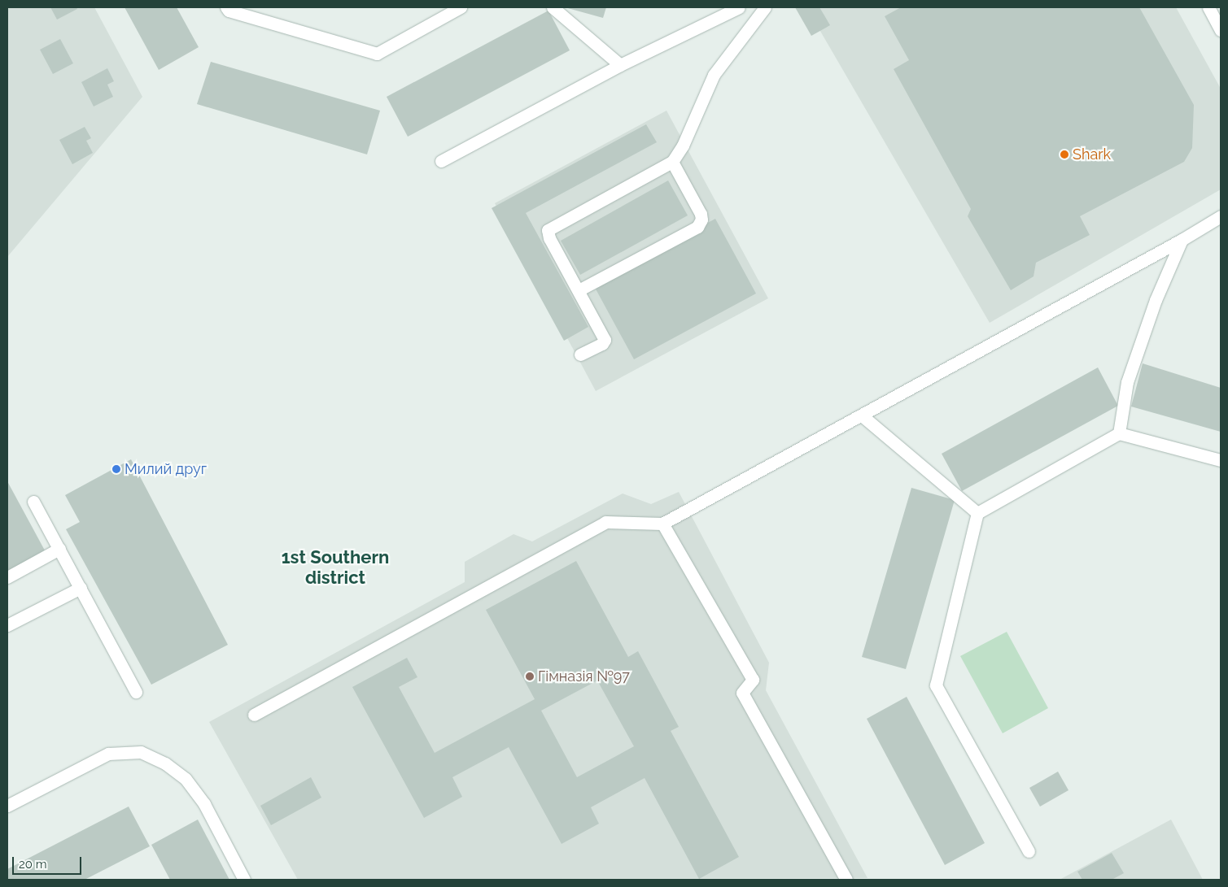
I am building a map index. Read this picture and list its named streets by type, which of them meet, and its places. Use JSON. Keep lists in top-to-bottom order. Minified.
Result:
{"districts":["1st Southern district"],"places":["Shark","Милий друг","Гімназія №97"],"scale_bar":"20 m"}
